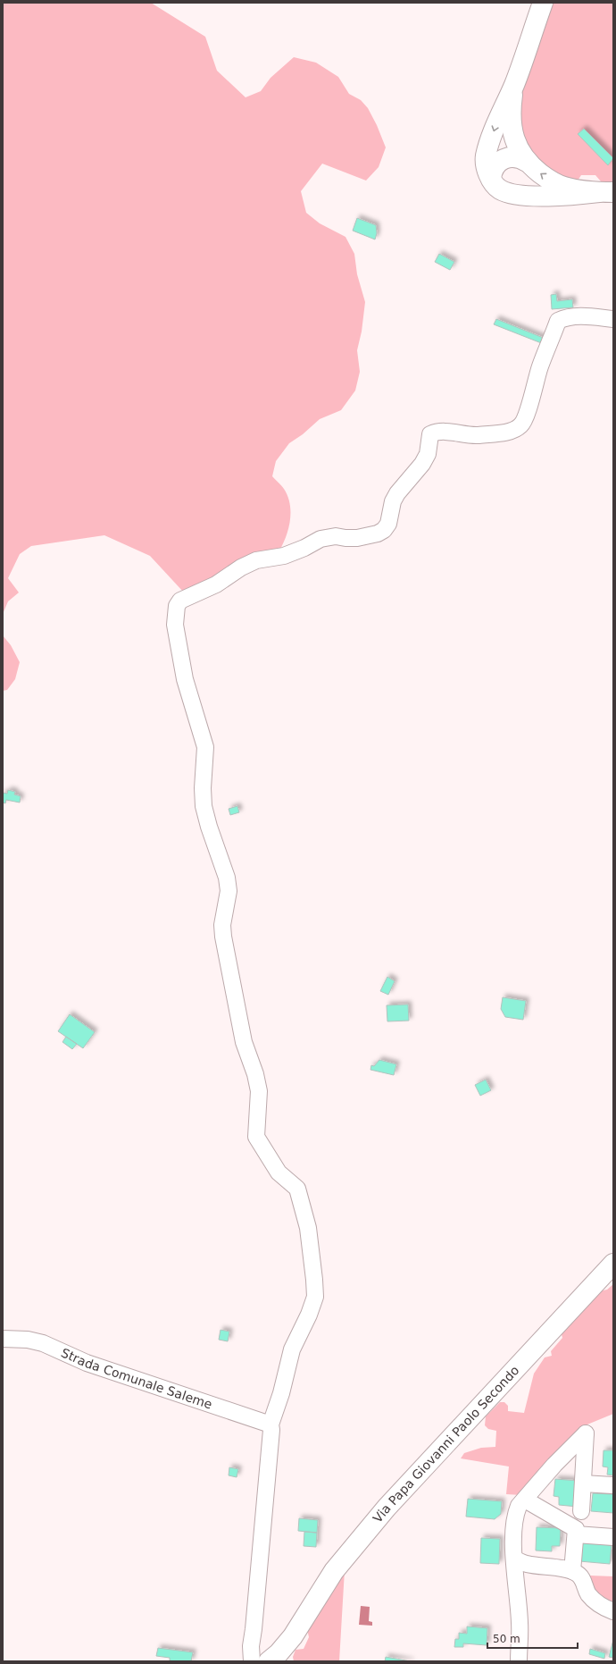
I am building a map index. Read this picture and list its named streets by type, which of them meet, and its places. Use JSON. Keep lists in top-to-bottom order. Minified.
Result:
{"streets":{"main road":["Via Papa Giovanni Paolo Secondo"],"street":["Strada Comunale Saleme"]},"scale_bar":"50 m"}
